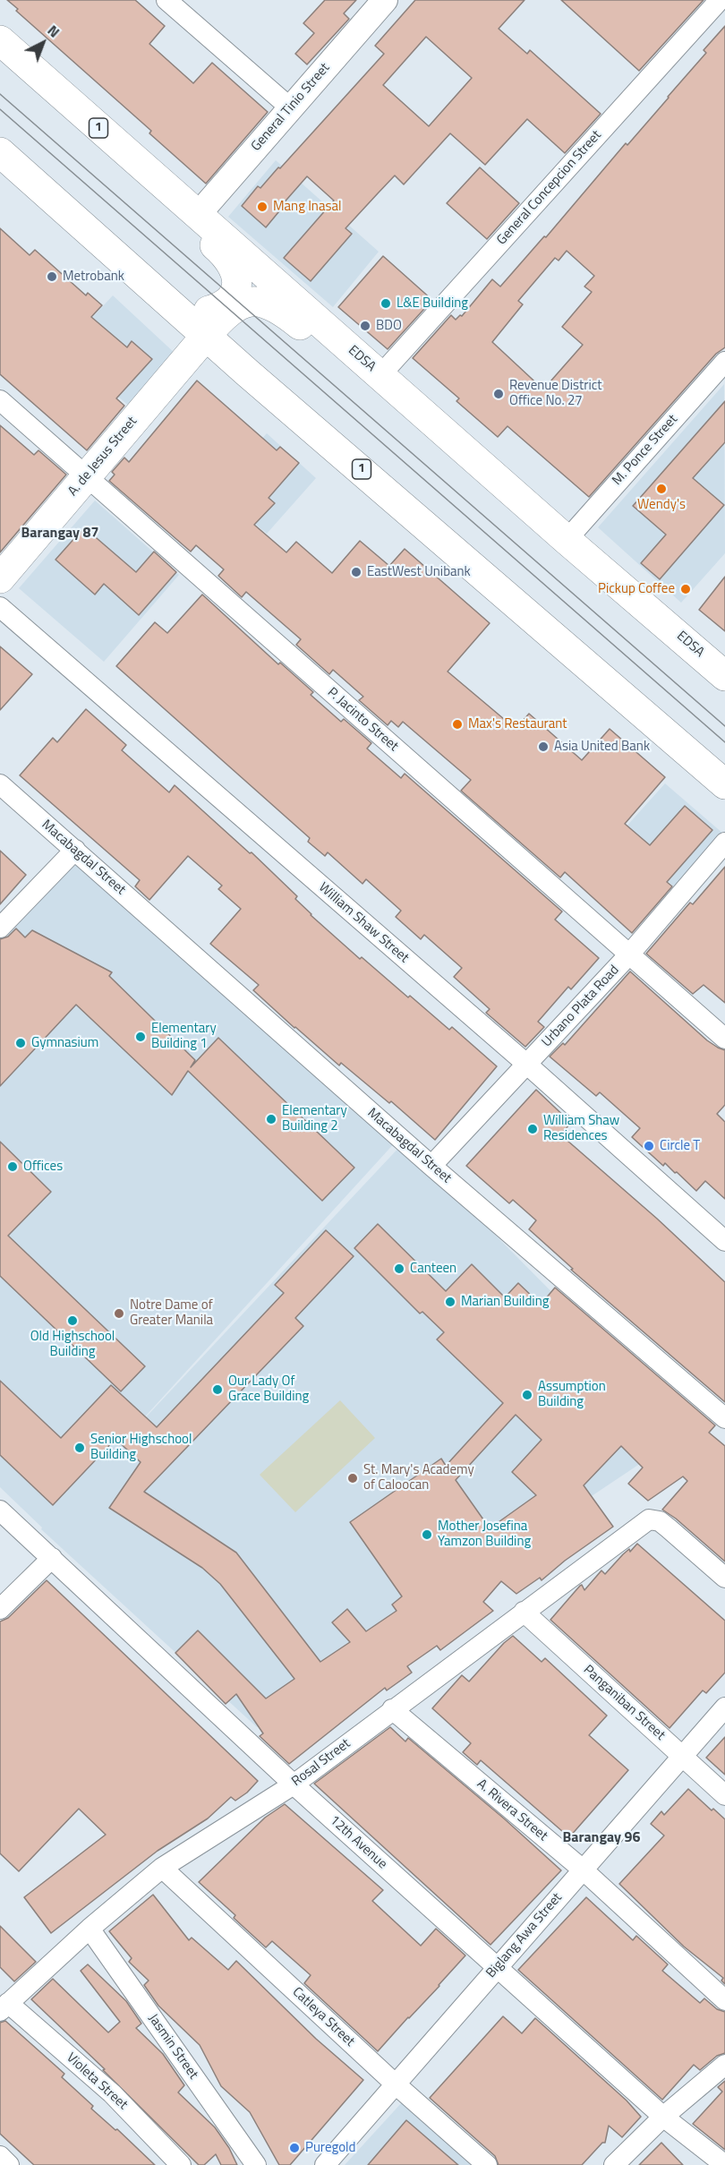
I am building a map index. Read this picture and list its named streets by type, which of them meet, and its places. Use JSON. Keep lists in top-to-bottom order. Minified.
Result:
{"streets":{"main road":["1","EDSA","A. de Jesus Street"],"street":["General Tinio Street","General Concepcion Street","M. Ponce Street","P. Jacinto Street","Macabagdal Street","William Shaw Street","Urbano Plata Road","Panganiban Street","Rosal Street","A. Rivera Street","12th Avenue","Biglang Awa Street","Catleya Street","Jasmin Street","Violeta Street"]},"crossings":[["General Tinio Street","EDSA"],["1","A. de Jesus Street"],["General Concepcion Street","EDSA"],["EDSA","M. Ponce Street"],["EDSA","A. de Jesus Street"],["A. de Jesus Street","P. Jacinto Street"],["P. Jacinto Street","Urbano Plata Road"],["Macabagdal Street","Urbano Plata Road"],["William Shaw Street","Urbano Plata Road"],["Panganiban Street","Rosal Street"],["Panganiban Street","Biglang Awa Street"],["Rosal Street","A. Rivera Street"],["Rosal Street","12th Avenue"],["Rosal Street","Catleya Street"],["Rosal Street","Jasmin Street"],["Rosal Street","Violeta Street"],["A. Rivera Street","Biglang Awa Street"],["12th Avenue","Biglang Awa Street"],["Biglang Awa Street","Catleya Street"]],"districts":["Barangay 87","Barangay 96"],"places":["Mang Inasal","Metrobank","L&E Building","BDO","Revenue District Office No. 27","Wendy's","EastWest Unibank","Pickup Coffee","Max's Restaurant","Asia United Bank","Elementary Building 1","Gymnasium","Elementary Building 2","William Shaw Residences","Circle T","Offices","Canteen","Marian Building","Notre Dame of Greater Manila","Old Highschool Building","Our Lady Of Grace Building","Assumption Building","Senior Highschool Building","St. Mary's Academy of Caloocan","Mother Josefina Yamzon Building","Puregold"],"north":"top right"}
